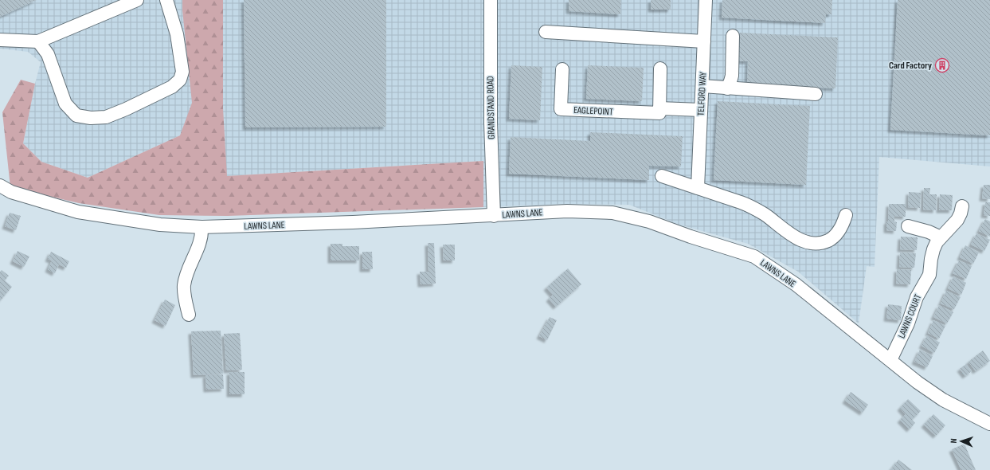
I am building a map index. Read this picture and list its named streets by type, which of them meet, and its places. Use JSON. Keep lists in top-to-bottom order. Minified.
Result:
{"streets":{"street":["TELFORD WAY","GRANDSTAND ROAD","EAGLEPOINT","LAWNS LANE","LAWNS COURT"]},"crossings":[["TELFORD WAY","EAGLEPOINT"],["GRANDSTAND ROAD","LAWNS LANE"],["LAWNS LANE","LAWNS COURT"]],"places":{"building":["Card Factory"]},"north":"left"}
